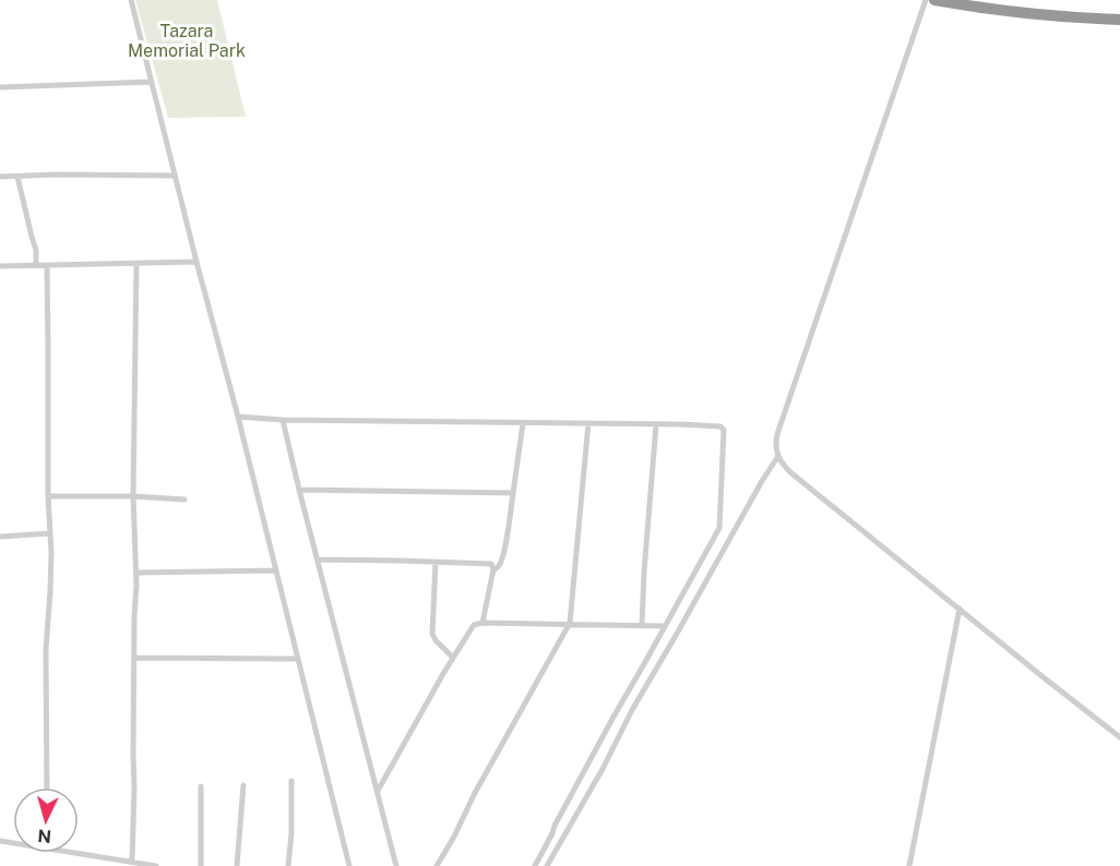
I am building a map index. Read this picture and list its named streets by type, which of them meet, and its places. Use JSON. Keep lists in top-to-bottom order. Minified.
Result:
{"parks":["Tazara Memorial Park"],"north":"bottom"}
